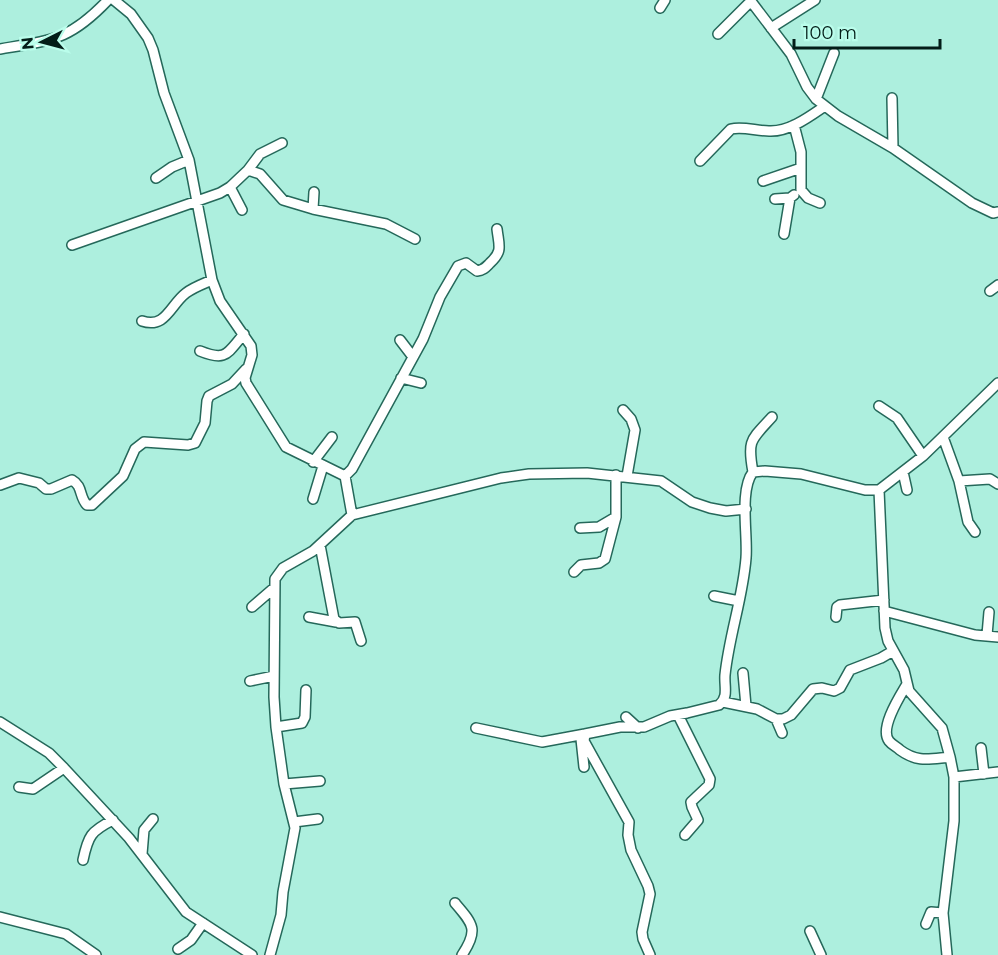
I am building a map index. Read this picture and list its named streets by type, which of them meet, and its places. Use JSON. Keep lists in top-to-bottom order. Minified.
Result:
{"scale_bar":"100 m","north":"left"}
